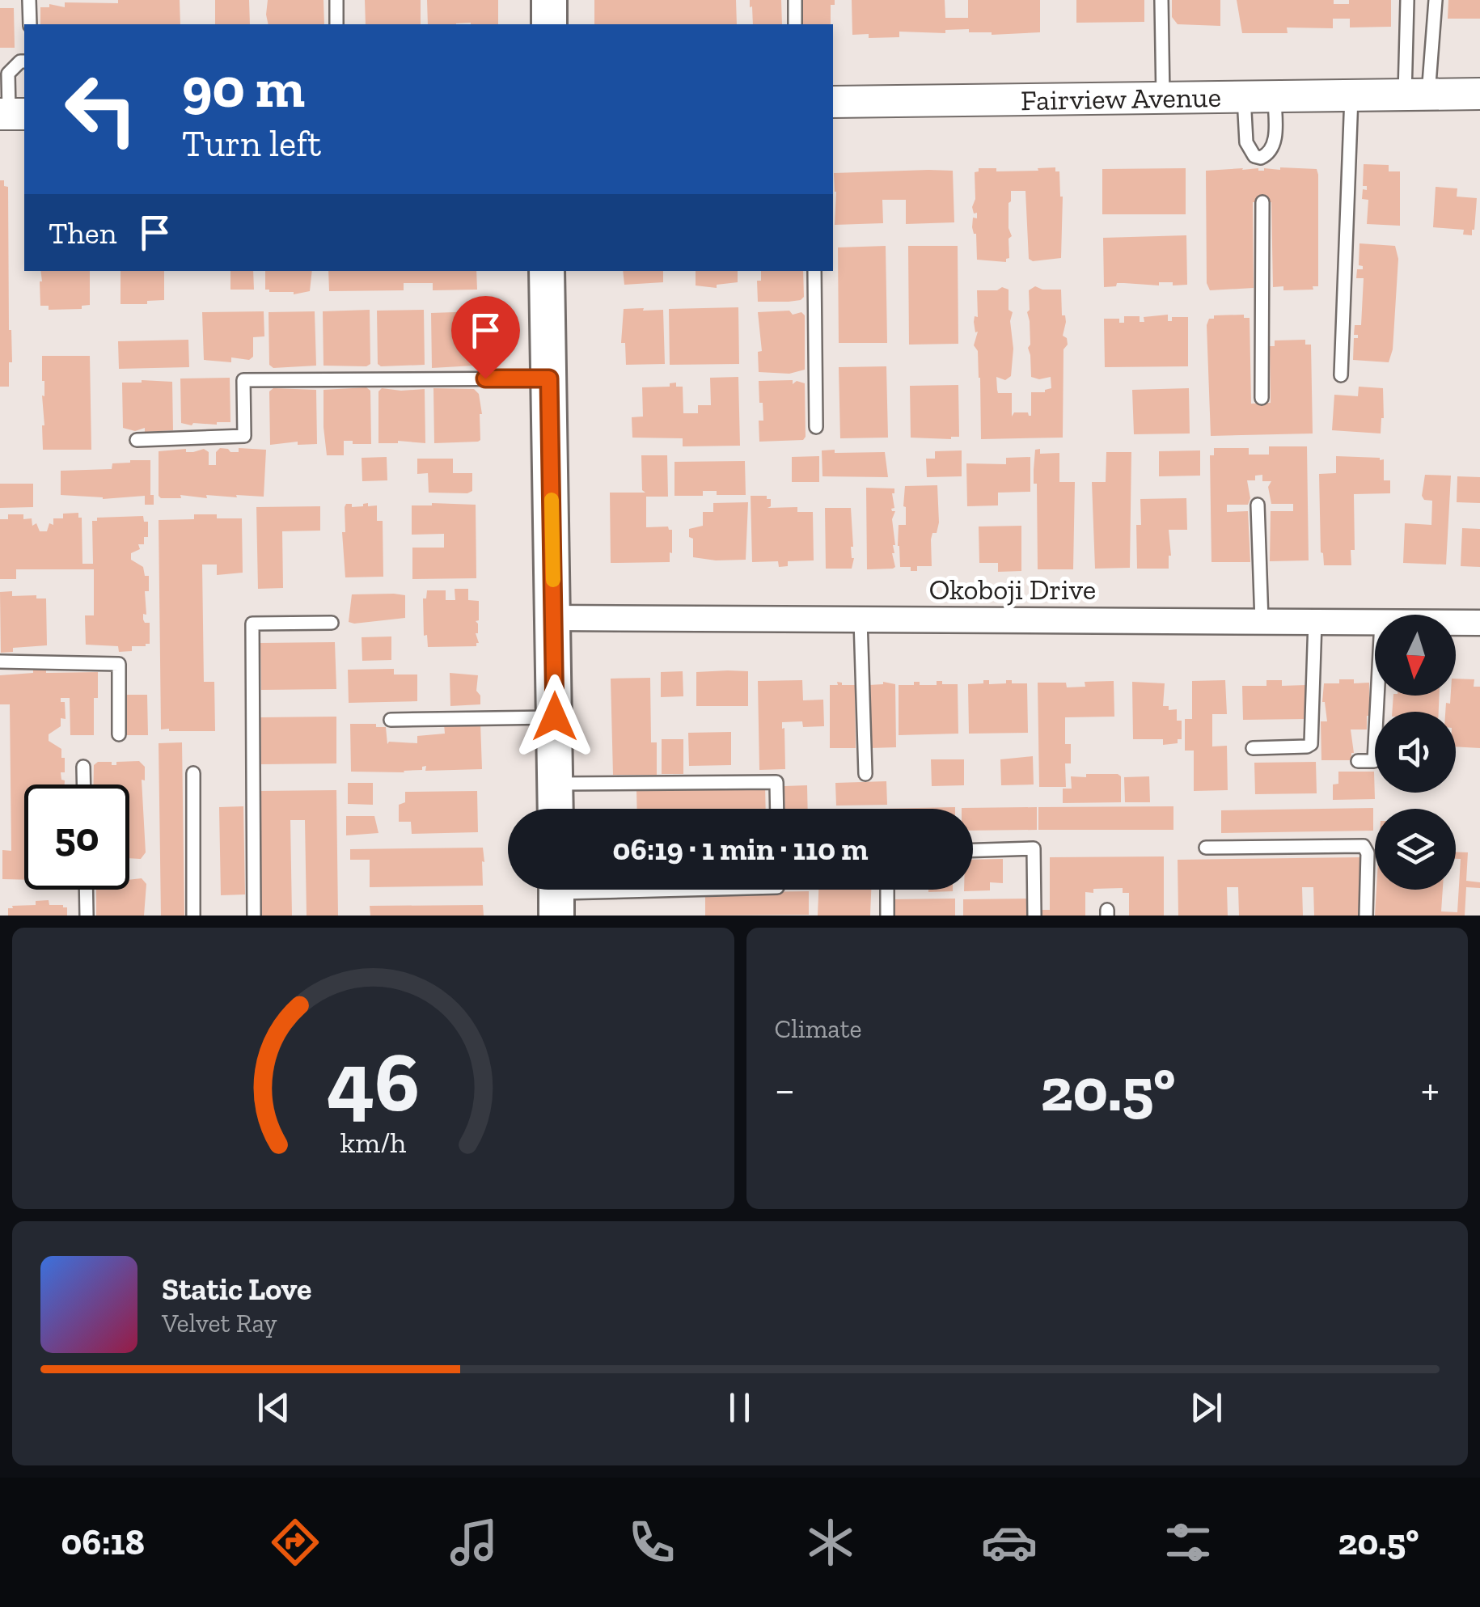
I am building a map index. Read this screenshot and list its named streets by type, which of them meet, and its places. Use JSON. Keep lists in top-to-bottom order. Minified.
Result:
{"streets":{"street":["Fairview Avenue","Okoboji Drive"]},"north":"bottom","page":{"turn":["90 m","Turn left"],"then":"Then","limit":"50","trip":"06:19 · 1 min · 110 m","tile":"Climate","heat":["−","20.5°","+"],"song":["Static Love","Velvet Ray"],"tabs":["06:18","20.5°"],"gauge":["46","km/h"]}}
